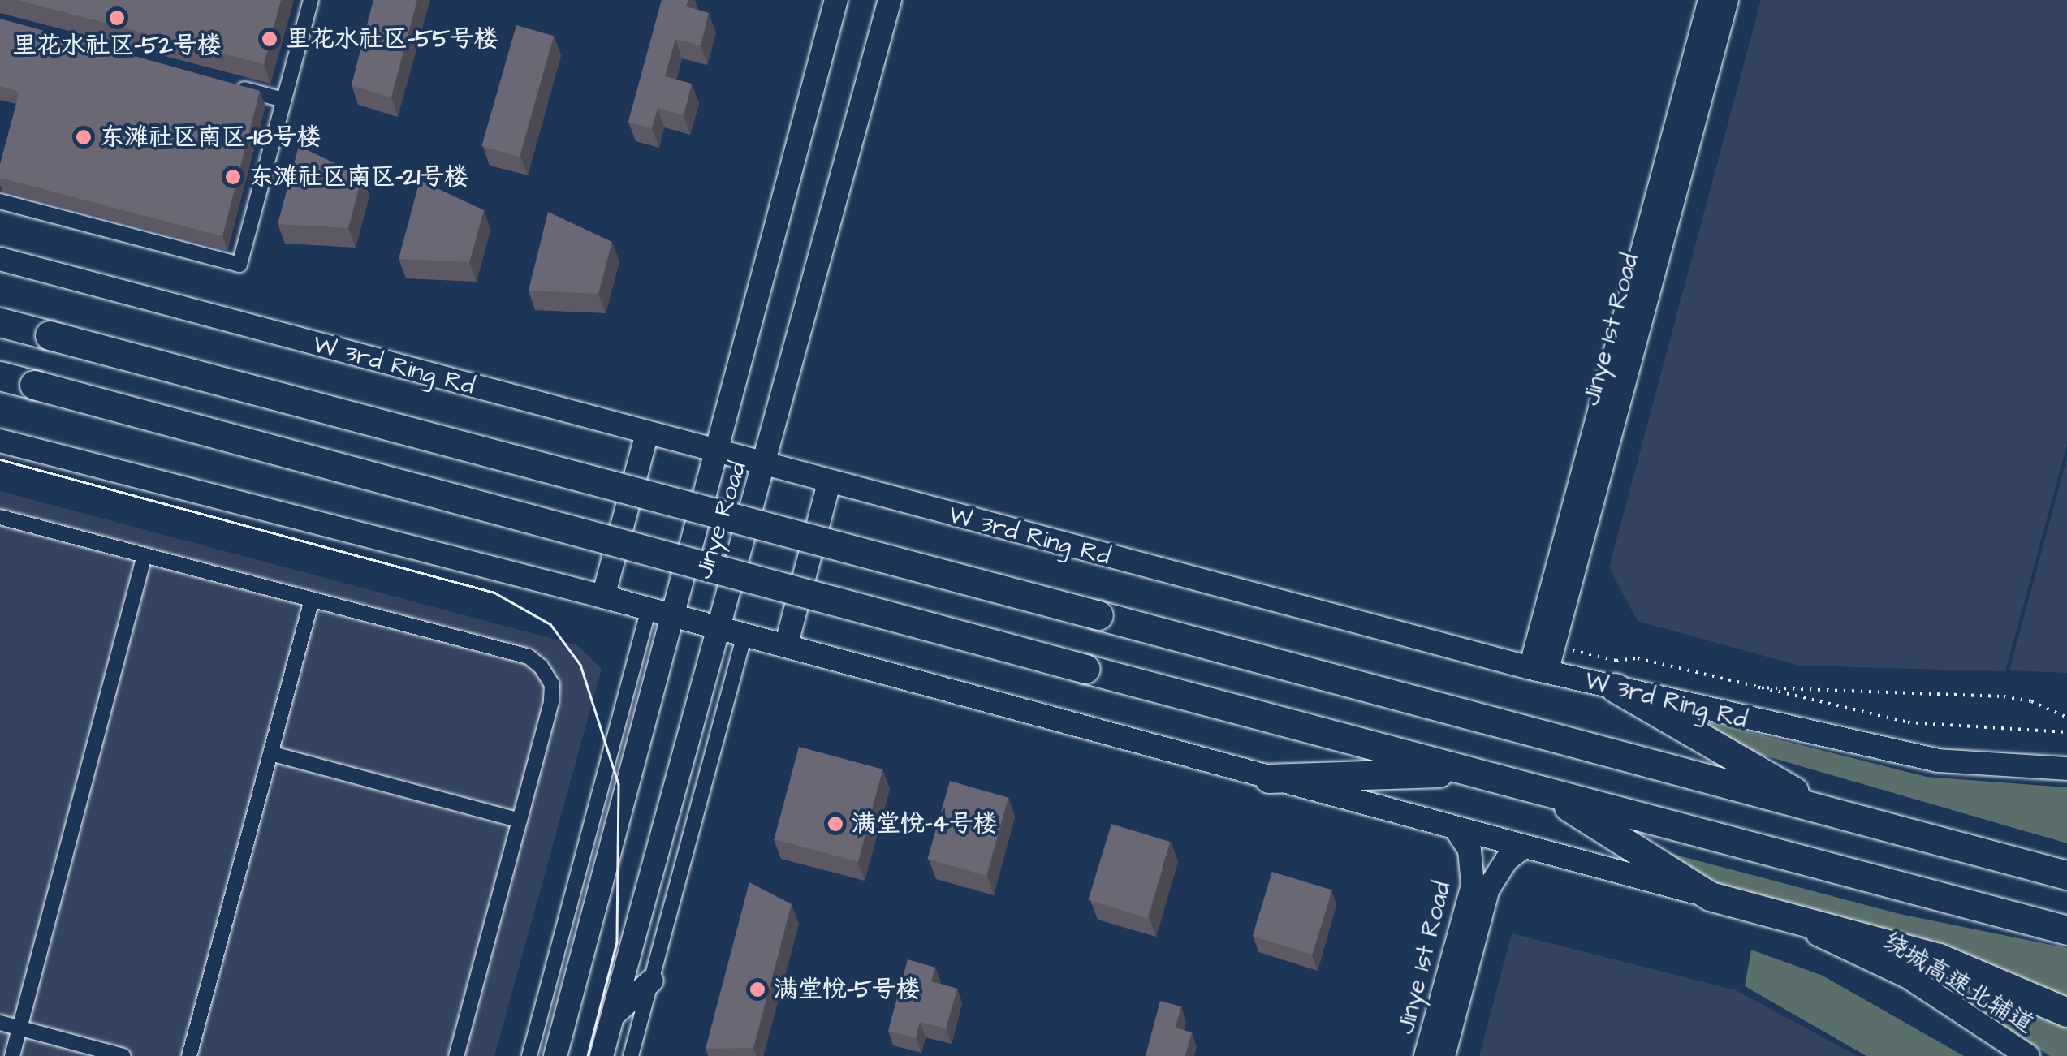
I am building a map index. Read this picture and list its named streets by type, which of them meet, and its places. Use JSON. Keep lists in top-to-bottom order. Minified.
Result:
{"streets":{"main road":["Jinye 1st Road","W 3rd Ring Rd","Jinye Road","绕城高速北辅道"]},"crossings":[["Jinye 1st Road","W 3rd Ring Rd"],["W 3rd Ring Rd","Jinye Road"]],"places":["里花水社区-52号楼","里花水社区-55号楼","东滩社区南区-18号楼","东滩社区南区-21号楼","满堂悦-4号楼","满堂悦-5号楼"]}
